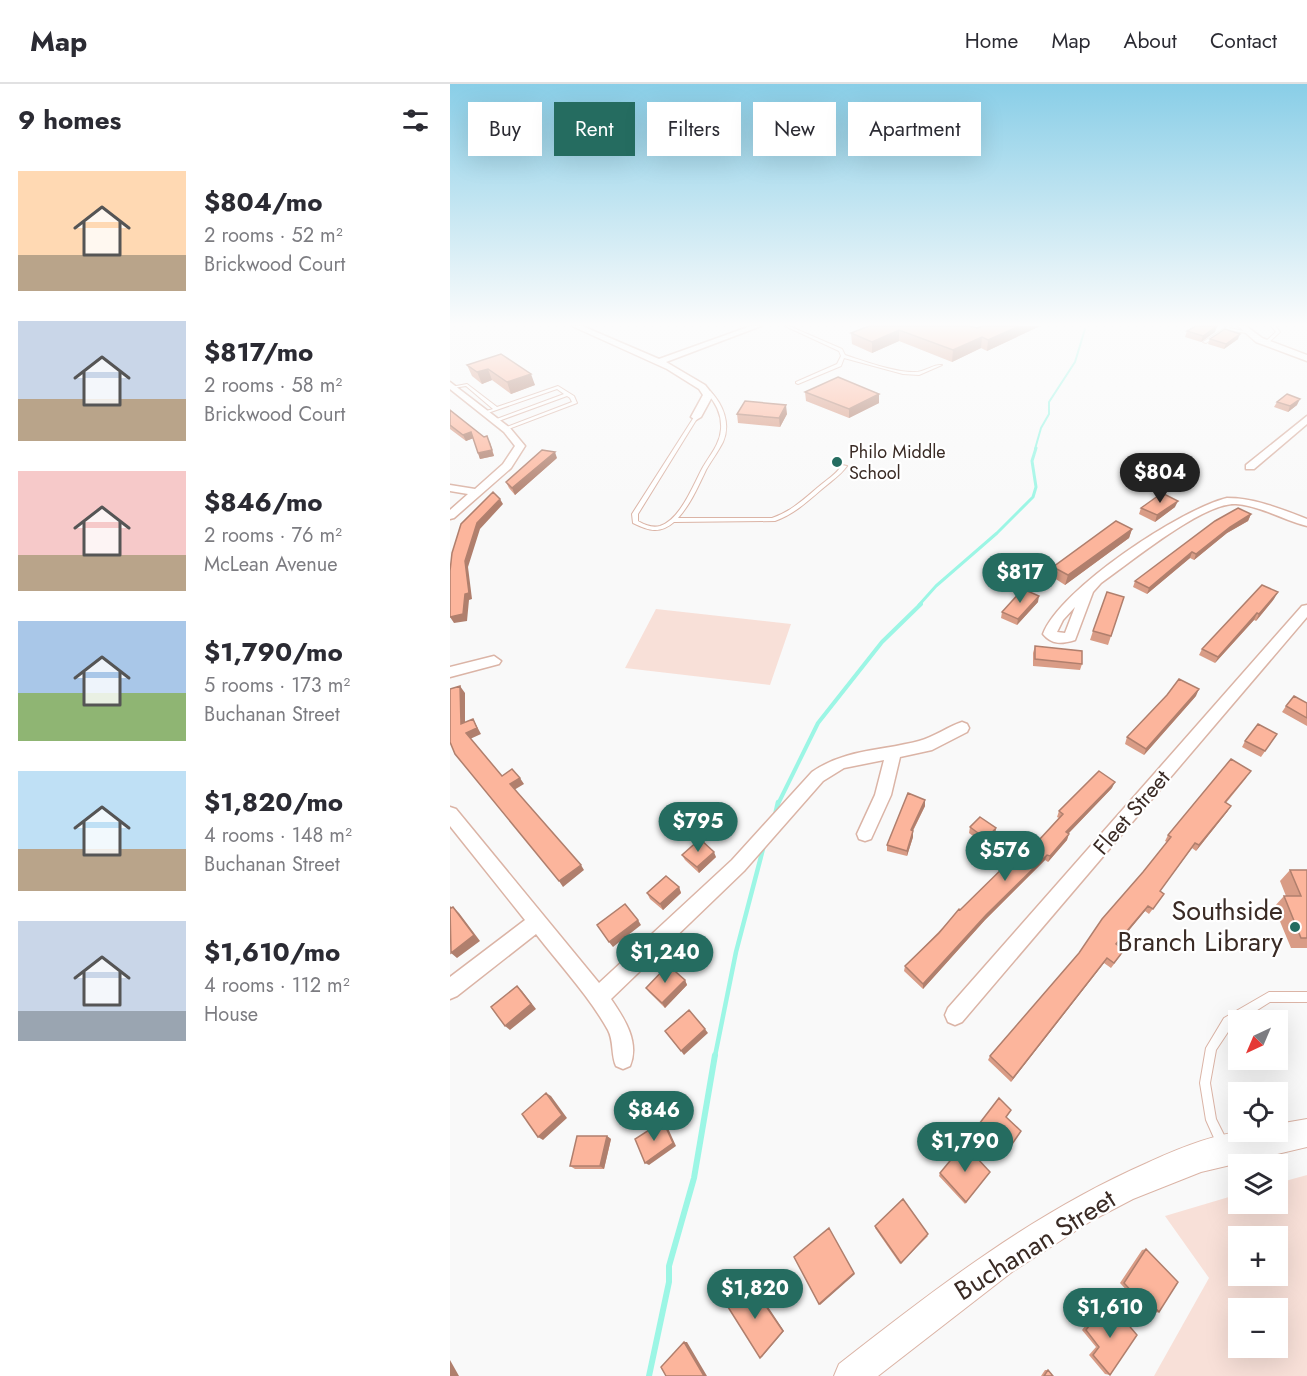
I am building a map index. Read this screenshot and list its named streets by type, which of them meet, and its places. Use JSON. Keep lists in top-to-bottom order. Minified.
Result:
{"streets":{"street":["Fleet Street","Buchanan Street"]},"places":["Philo Middle School","Southside Branch Library"],"north":"bottom left","page":{"header":"Map","nav":["Home","Map","About","Contact"],"heading":"9 homes","chip":["Buy","Rent","Filters","New","Apartment"],"list":[{"name":"$804/mo","note":"2 rooms · 52 m² · Brickwood Court"},{"name":"$817/mo","note":"2 rooms · 58 m² · Brickwood Court"},{"name":"$846/mo","note":"2 rooms · 76 m² · McLean Avenue"},{"name":"$1,790/mo","note":"5 rooms · 173 m² · Buchanan Street"},{"name":"$1,820/mo","note":"4 rooms · 148 m² · Buchanan Street"},{"name":"$1,610/mo","note":"4 rooms · 112 m² · House"}],"price":["$804","$817","$795","$576","$1,240","$846","$1,790","$1,820","$1,610"],"map_buttons":["+","−"]}}
